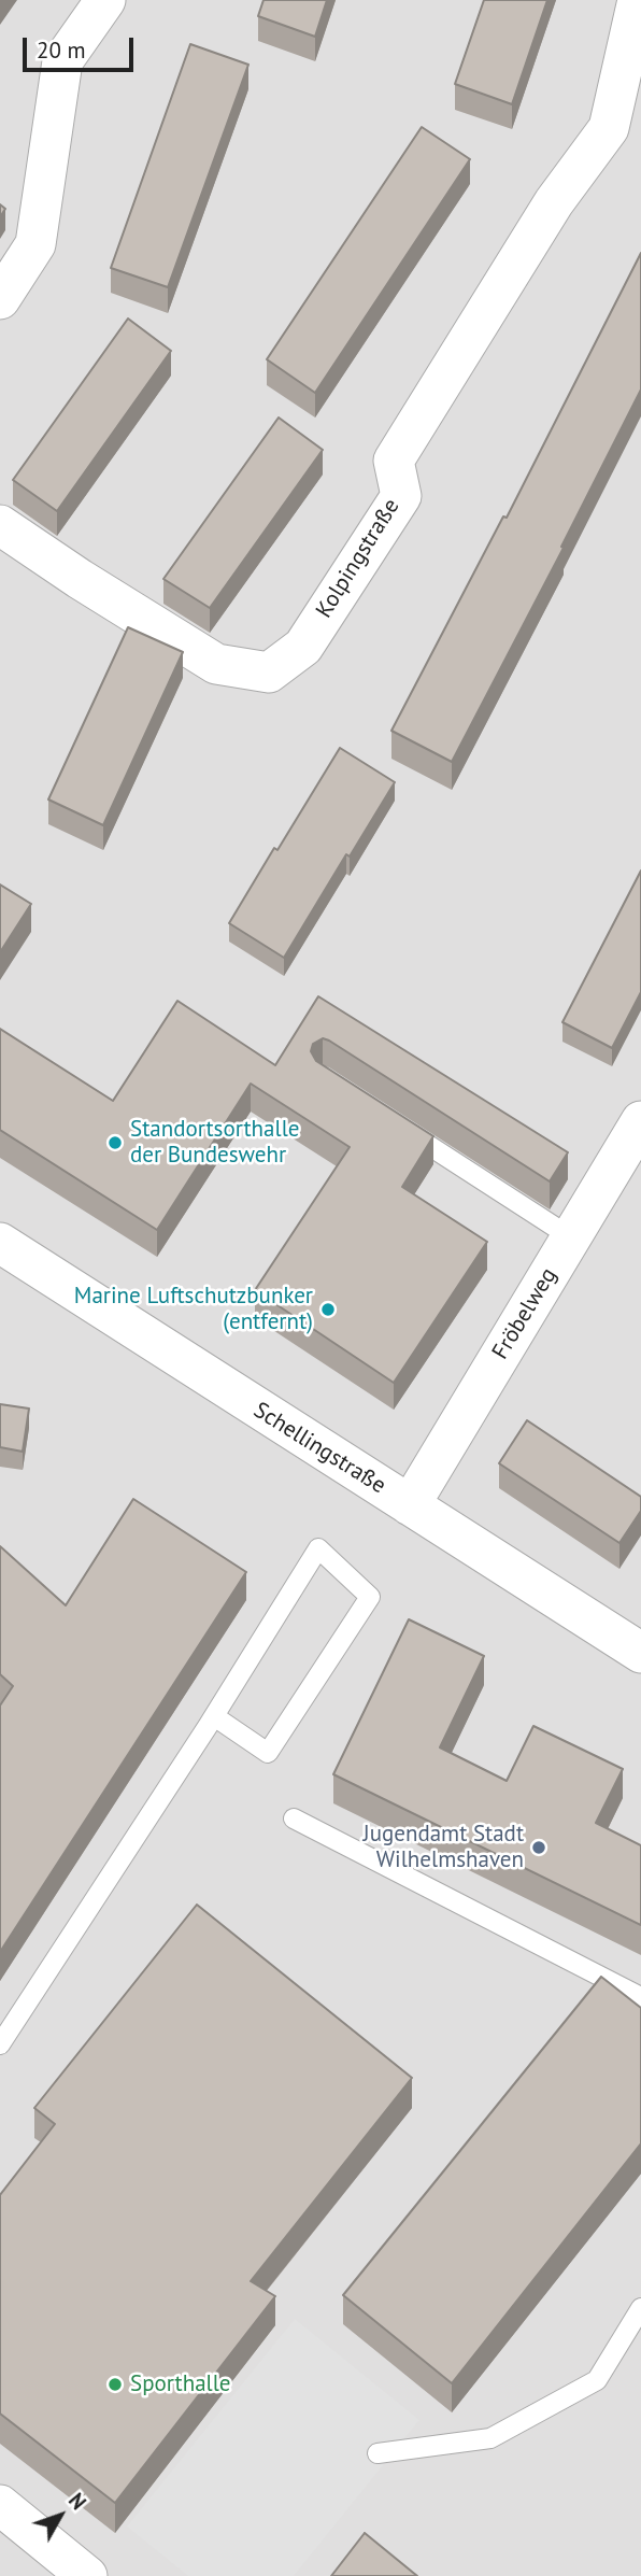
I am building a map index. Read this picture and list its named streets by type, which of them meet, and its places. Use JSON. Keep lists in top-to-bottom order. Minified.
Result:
{"streets":{"street":["Kolpingstraße","Fröbelweg","Schellingstraße"]},"crossings":[["Fröbelweg","Schellingstraße"]],"places":["Standortsorthalle der Bundeswehr","Marine Luftschutzbunker (entfernt)","Jugendamt Stadt Wilhelmshaven","Sporthalle"],"scale_bar":"20 m","north":"top right"}
